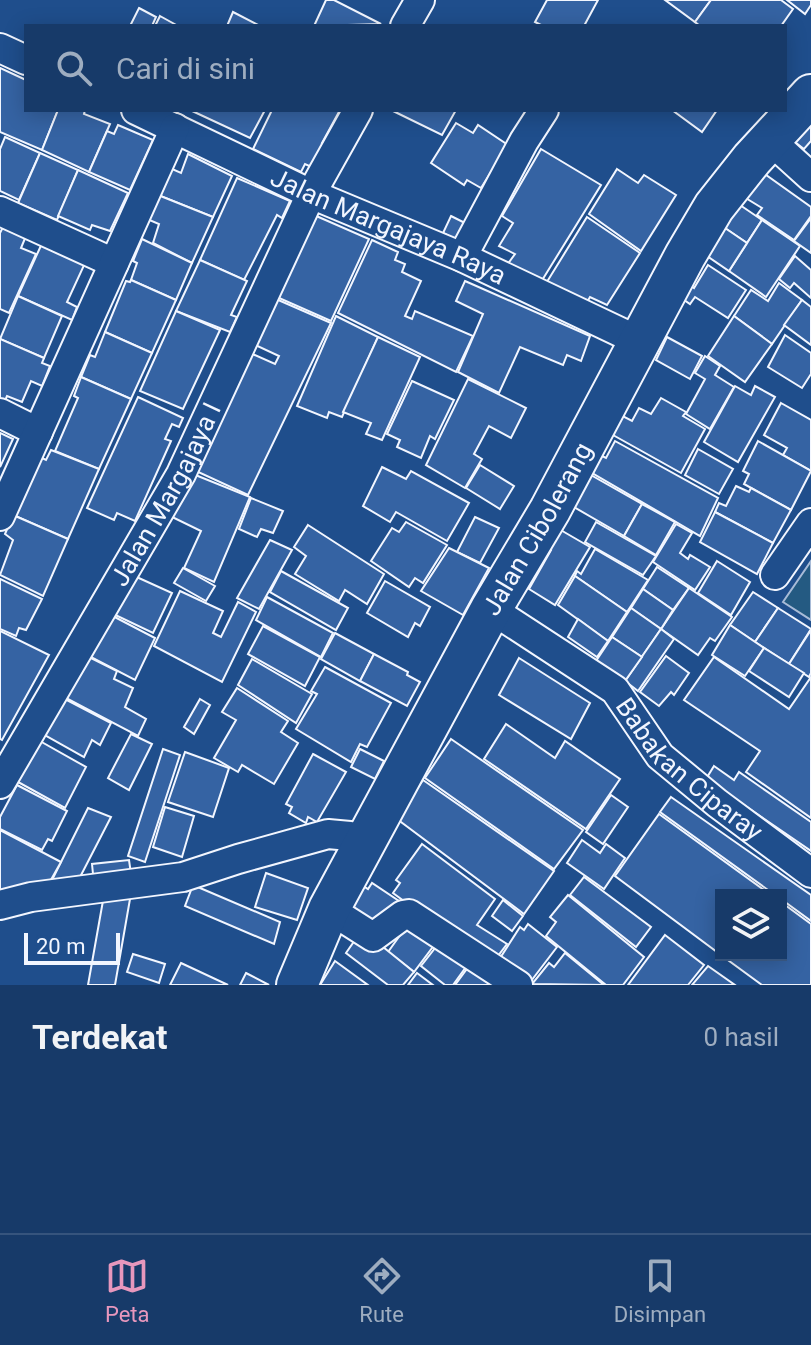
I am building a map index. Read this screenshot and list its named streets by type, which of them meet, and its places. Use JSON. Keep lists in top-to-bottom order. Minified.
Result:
{"streets":{"street":["Jalan Margajaya Raya","Jalan Margajaya I","Jalan Cibolerang","Babakan Ciparay"]},"crossings":[["Jalan Margajaya Raya","Jalan Margajaya I"],["Jalan Margajaya Raya","Jalan Cibolerang"],["Jalan Cibolerang","Babakan Ciparay"]],"scale_bar":"20 m","page":{"search":"Cari di sini","scale":"20 m","heading":["Terdekat","0 hasil"],"nav":["Peta","Rute","Disimpan"]}}
